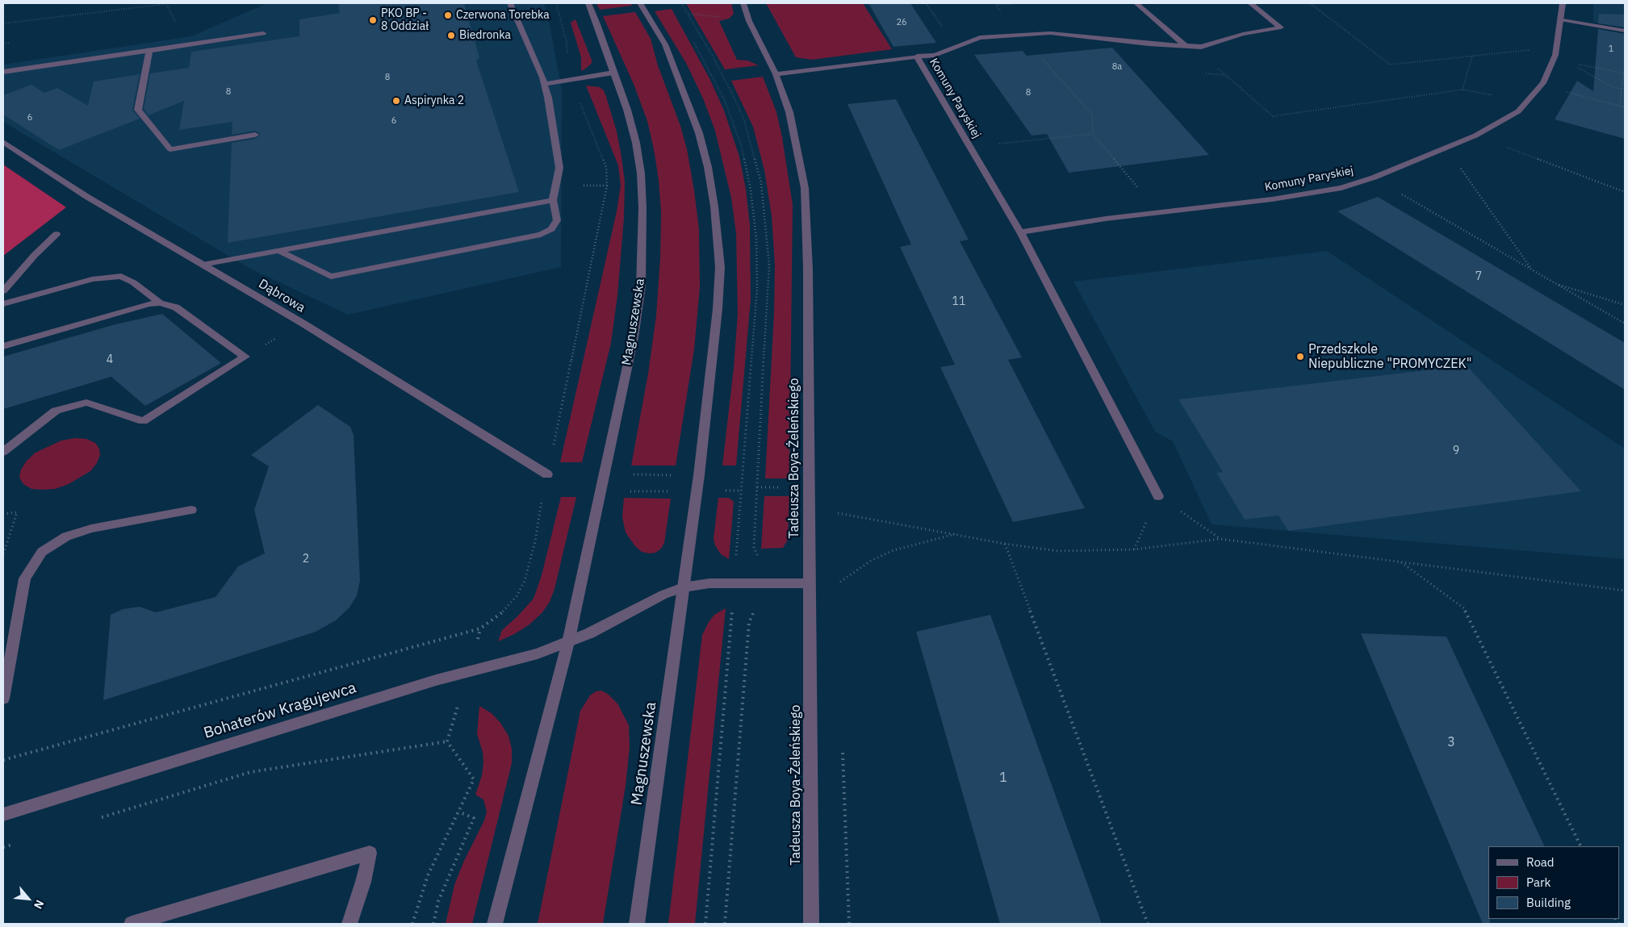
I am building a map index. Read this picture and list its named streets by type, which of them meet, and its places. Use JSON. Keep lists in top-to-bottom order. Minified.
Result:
{"streets":{"street":["Komuny Paryskiej","Dąbrowa","Magnuszewska","Tadeusza Boya-Żeleńskiego","Bohaterów Kragujewca"]},"crossings":[["Komuny Paryskiej","Tadeusza Boya-Żeleńskiego"],["Magnuszewska","Bohaterów Kragujewca"]],"places":["Czerwona Torebka","PKO BP - 8 Oddział","Biedronka","Aspirynka 2","Przedszkole Niepubliczne \"PROMYCZEK\""],"house_numbers":["26","1","8a","8","8","8","6","6","7","11","4","9","2","3","1"],"legend":["Road","Park","Building"],"north":"bottom right"}
